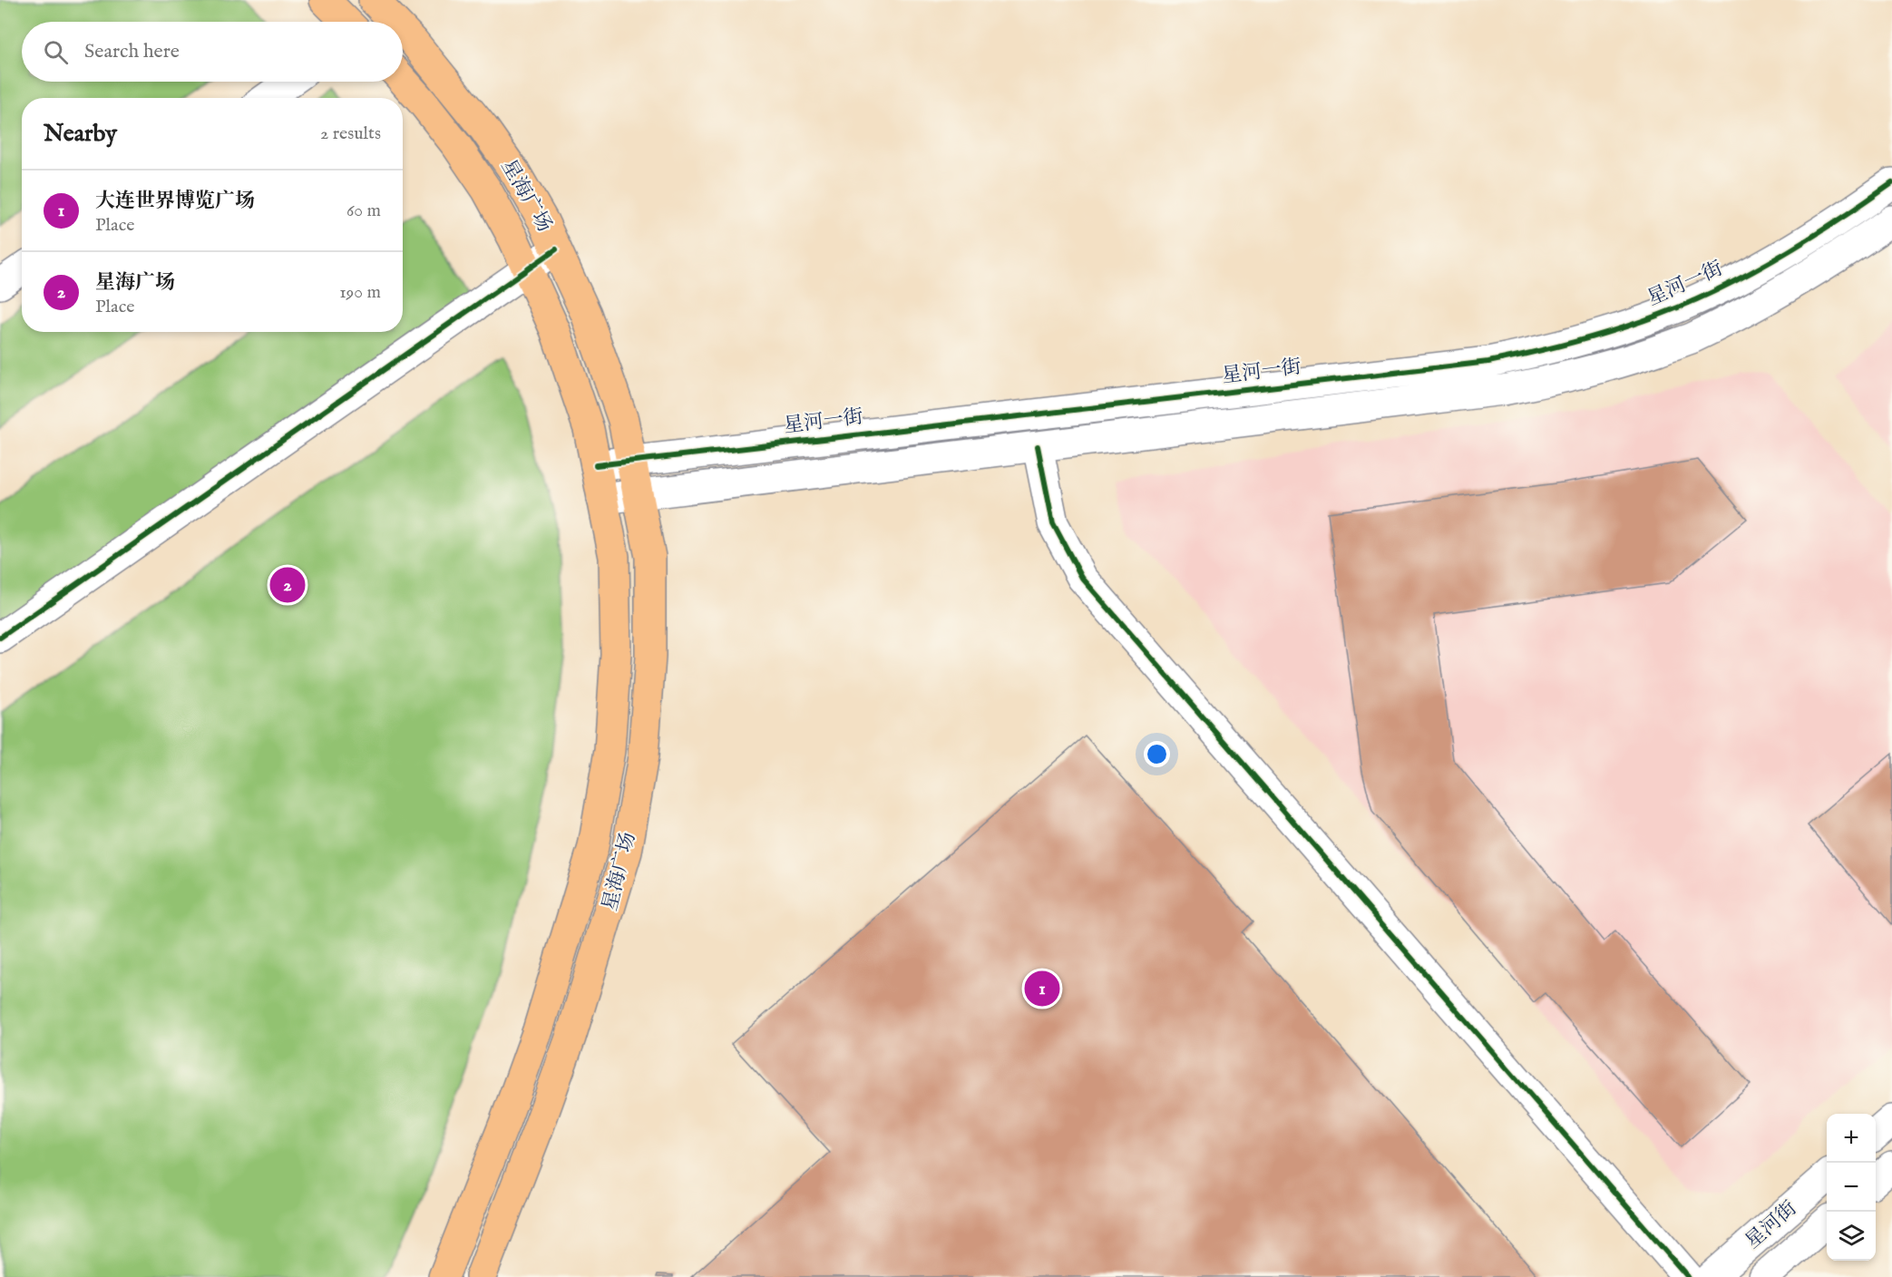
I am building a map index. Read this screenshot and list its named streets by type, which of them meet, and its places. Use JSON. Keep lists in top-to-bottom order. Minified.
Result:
{"streets":{"highway":["星海广场"],"street":["星河一街","星河街"]},"crossings":[["星海广场","星河一街"]],"page":{"search":"Search here","heading":["Nearby","2 results"],"list":[{"mark":"1","name":"大连世界博览广场","note":"Place","value":"60 m"},{"mark":"2","name":"星海广场","note":"Place","value":"190 m"}],"pins":["2","1"],"map_buttons":["+","−"]}}
